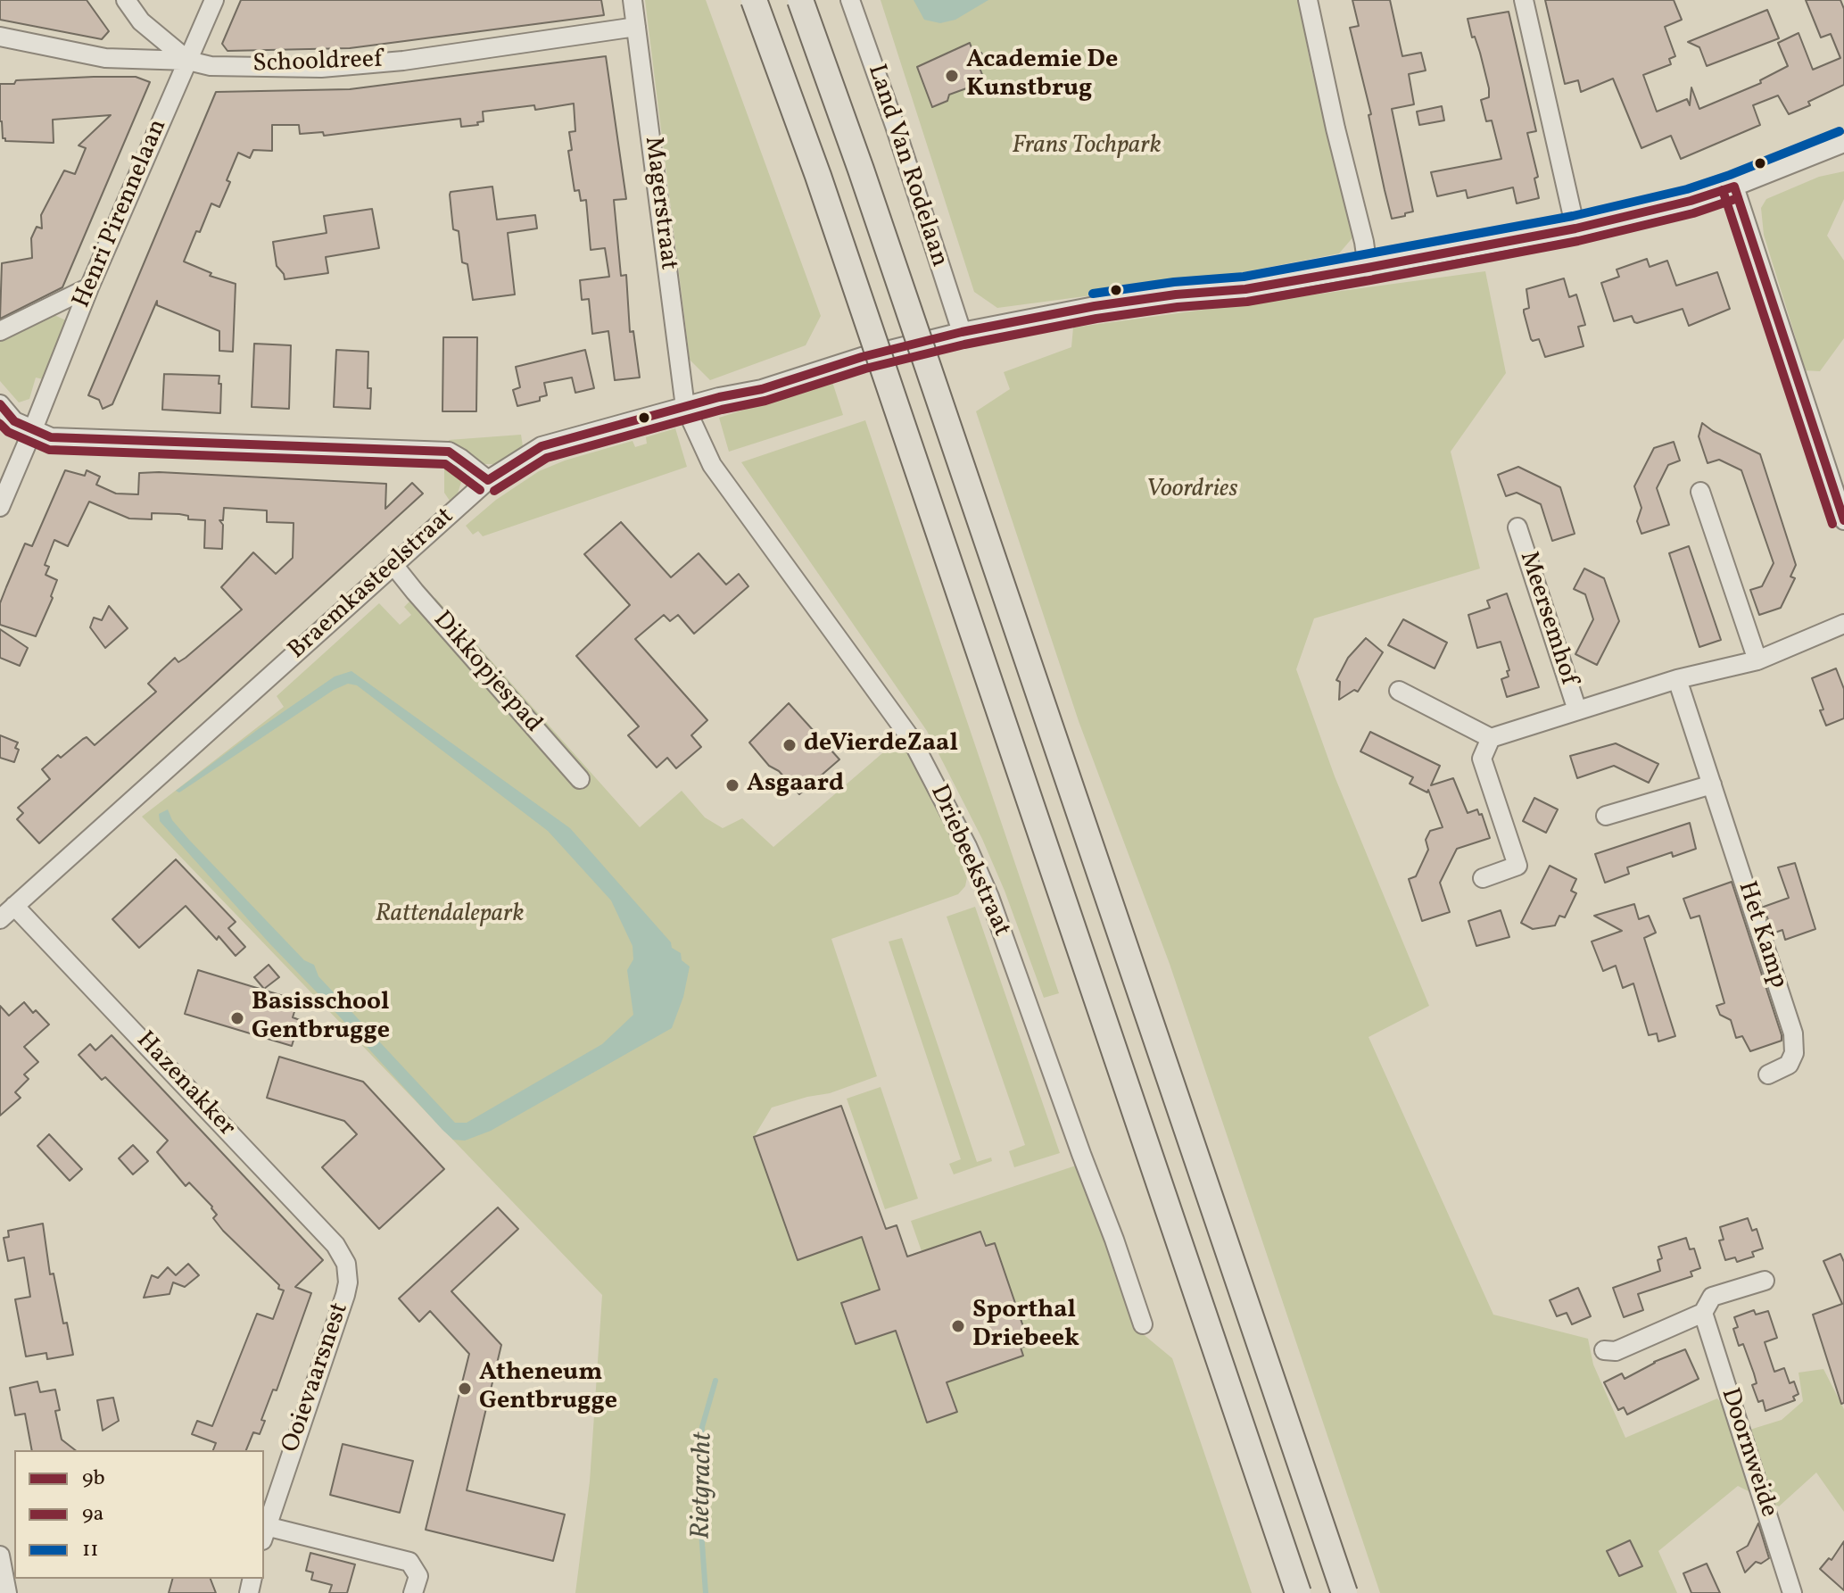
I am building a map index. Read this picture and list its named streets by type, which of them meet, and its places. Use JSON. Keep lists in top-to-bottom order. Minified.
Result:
{"streets":{"street":["Schooldreef","Land Van Rodelaan","Magerstraat","Henri Pirennelaan","Braemkasteelstraat","Meersemhof","Dikkopjespad","Driebeekstraat","Het Kamp","Hazenakker","Ooievaarsnest","Doornweide"]},"crossings":[["Schooldreef","Magerstraat"],["Schooldreef","Henri Pirennelaan"],["Land Van Rodelaan","Braemkasteelstraat"],["Magerstraat","Braemkasteelstraat"],["Magerstraat","Driebeekstraat"],["Braemkasteelstraat","Dikkopjespad"],["Braemkasteelstraat","Driebeekstraat"],["Braemkasteelstraat","Hazenakker"],["Meersemhof","Het Kamp"],["Hazenakker","Ooievaarsnest"]],"water":["Rietgracht"],"parks":["Frans Tochpark","Voordries","Rattendalepark"],"places":["Academie De Kunstbrug","deVierdeZaal","Asgaard","Basisschool Gentbrugge","Sporthal Driebeek","Atheneum Gentbrugge"],"lines":["transit line 11","transit line 9b","transit line 9a"],"legend":["9b","9a","11"]}
